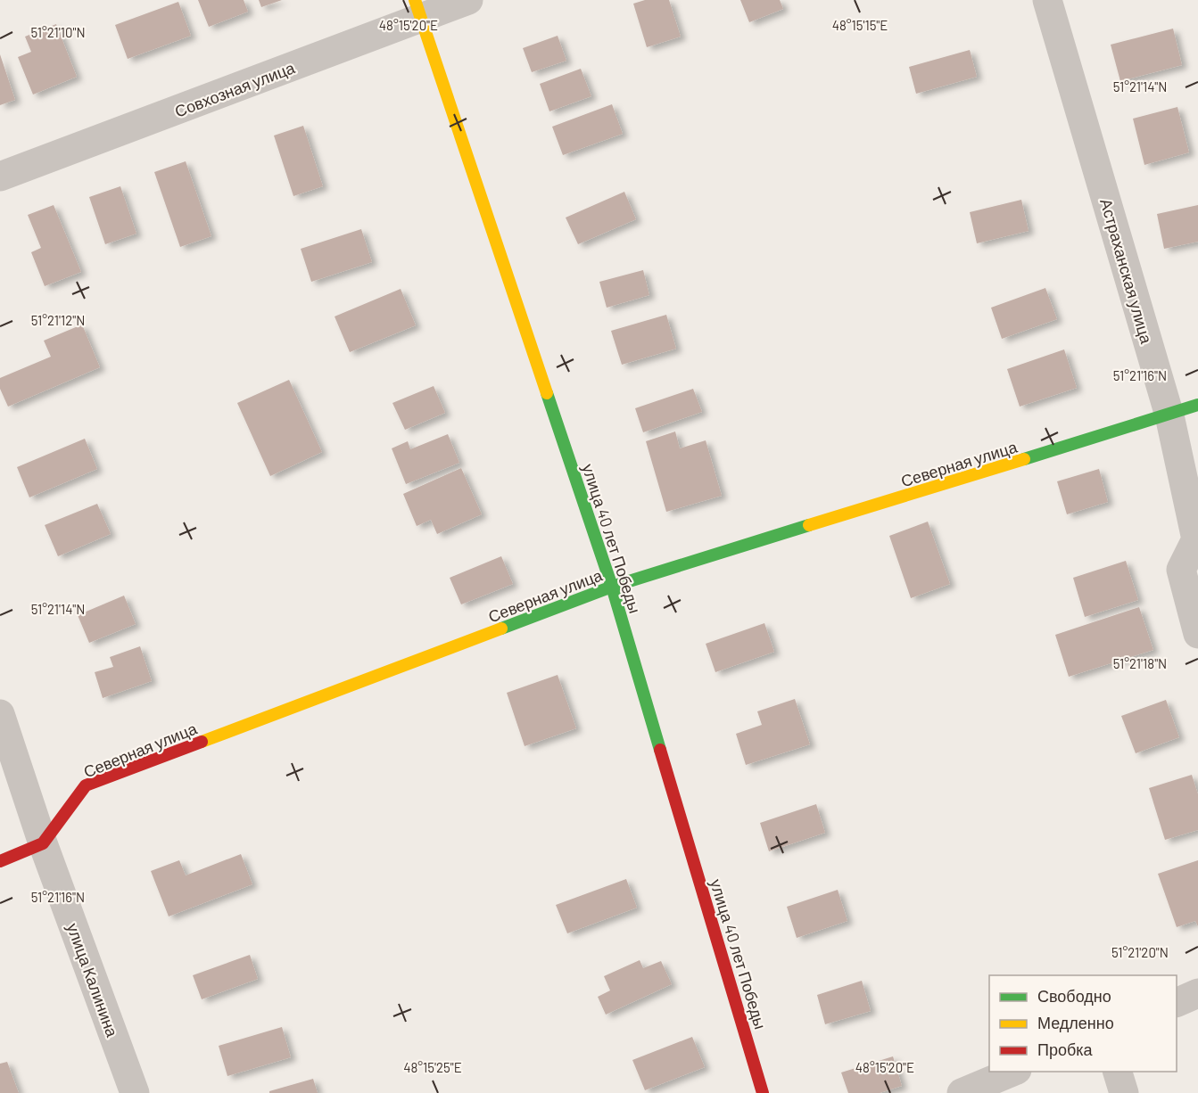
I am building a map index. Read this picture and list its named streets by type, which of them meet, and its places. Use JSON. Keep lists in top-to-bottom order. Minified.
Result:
{"streets":{"street":["Совхозная улица","Астраханская улица","Северная улица","улица 40 лет Победы","улица Калинина"]},"crossings":[["Совхозная улица","улица 40 лет Победы"],["Астраханская улица","Северная улица"],["Северная улица","улица 40 лет Победы"],["Северная улица","улица Калинина"]],"legend":["Свободно","Медленно","Пробка"],"coordinates":["48°15'20\"E","48°15'15\"E","51°21'10\"N","51°21'14\"N","51°21'12\"N","51°21'16\"N","51°21'18\"N","51°21'20\"N","48°15'25\"E"]}
